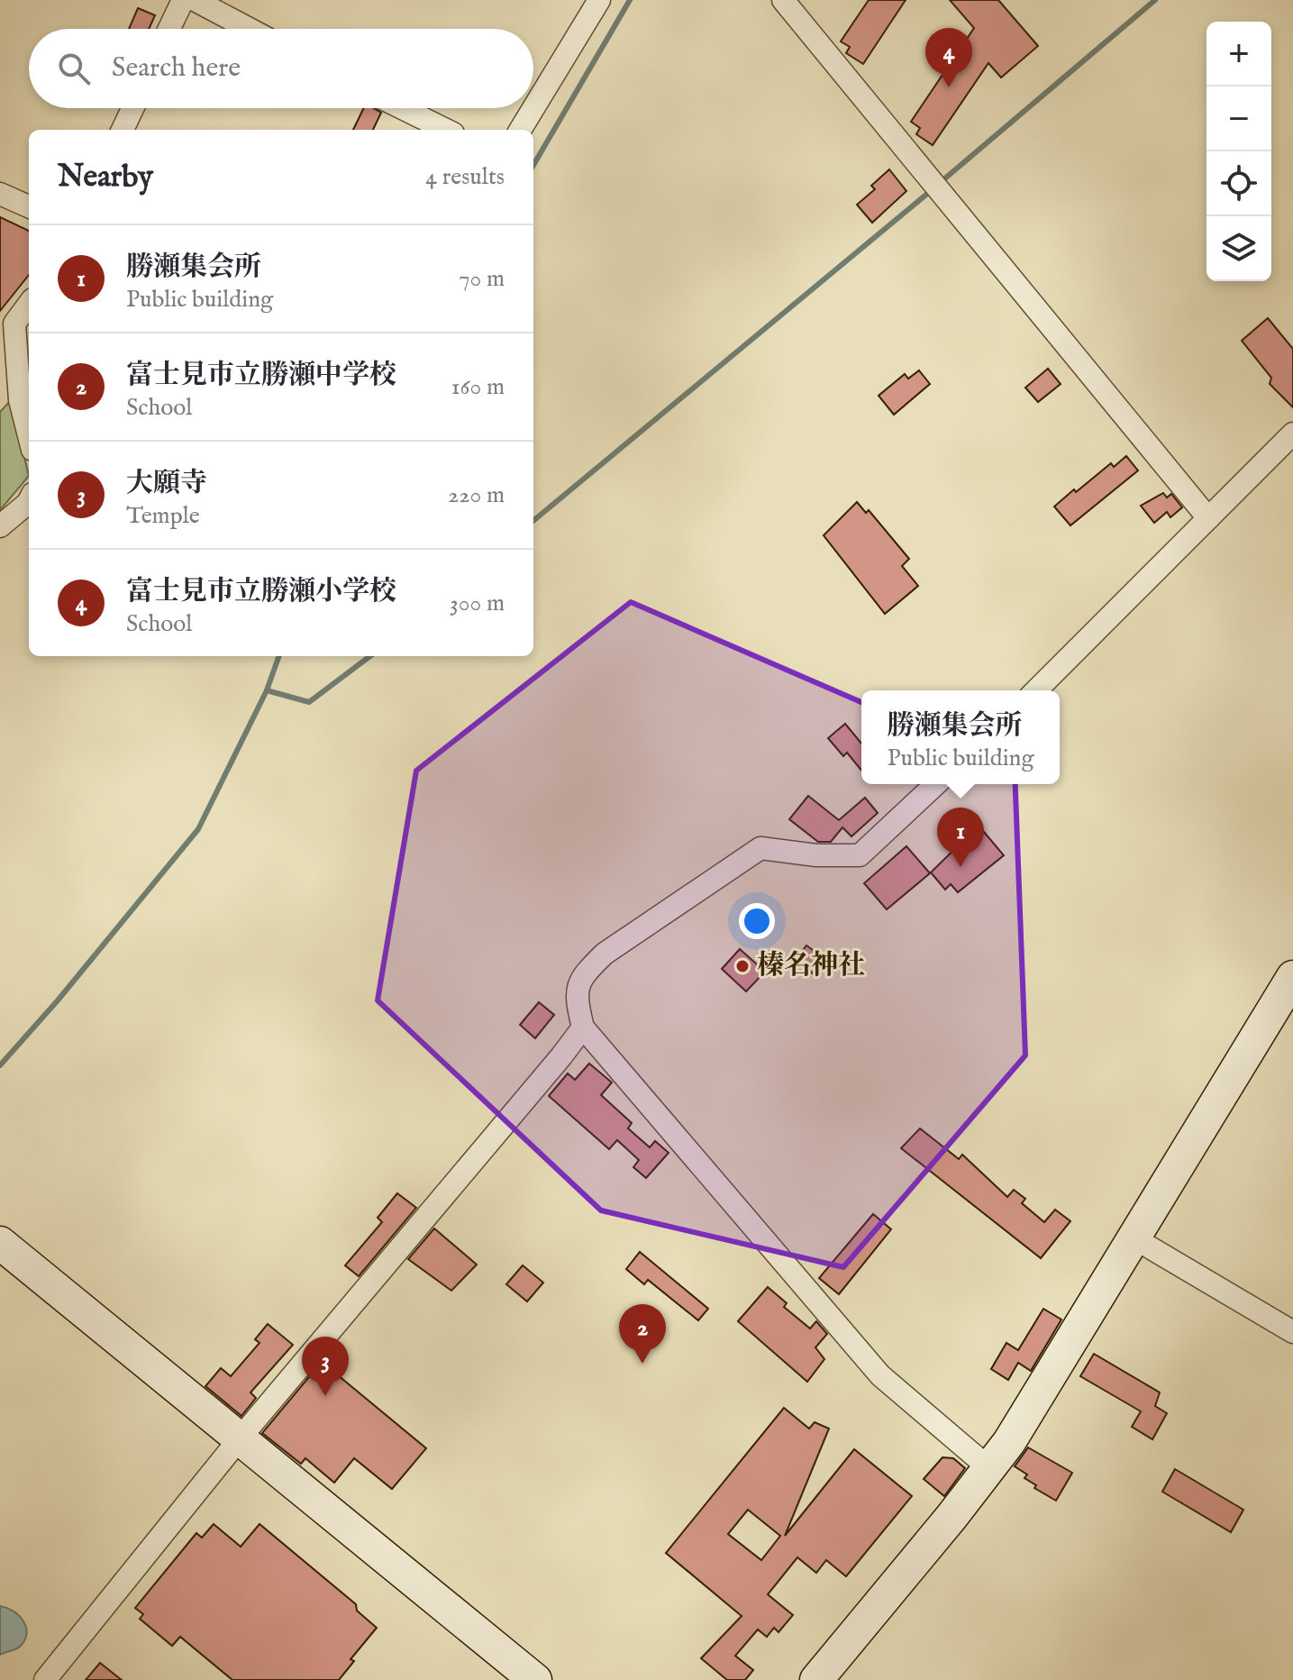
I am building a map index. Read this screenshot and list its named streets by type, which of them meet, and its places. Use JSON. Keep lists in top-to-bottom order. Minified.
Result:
{"places":["榛名神社"],"page":{"map_buttons":["+","−"],"pins":["4","1","2","3"],"search":"Search here","heading":["Nearby","4 results"],"list":[{"mark":"1","name":"勝瀬集会所","note":"Public building","value":"70 m"},{"mark":"2","name":"富士見市立勝瀬中学校","note":"School","value":"160 m"},{"mark":"3","name":"大願寺","note":"Temple","value":"220 m"},{"mark":"4","name":"富士見市立勝瀬小学校","note":"School","value":"300 m"}],"popup":["勝瀬集会所","Public building"]}}
